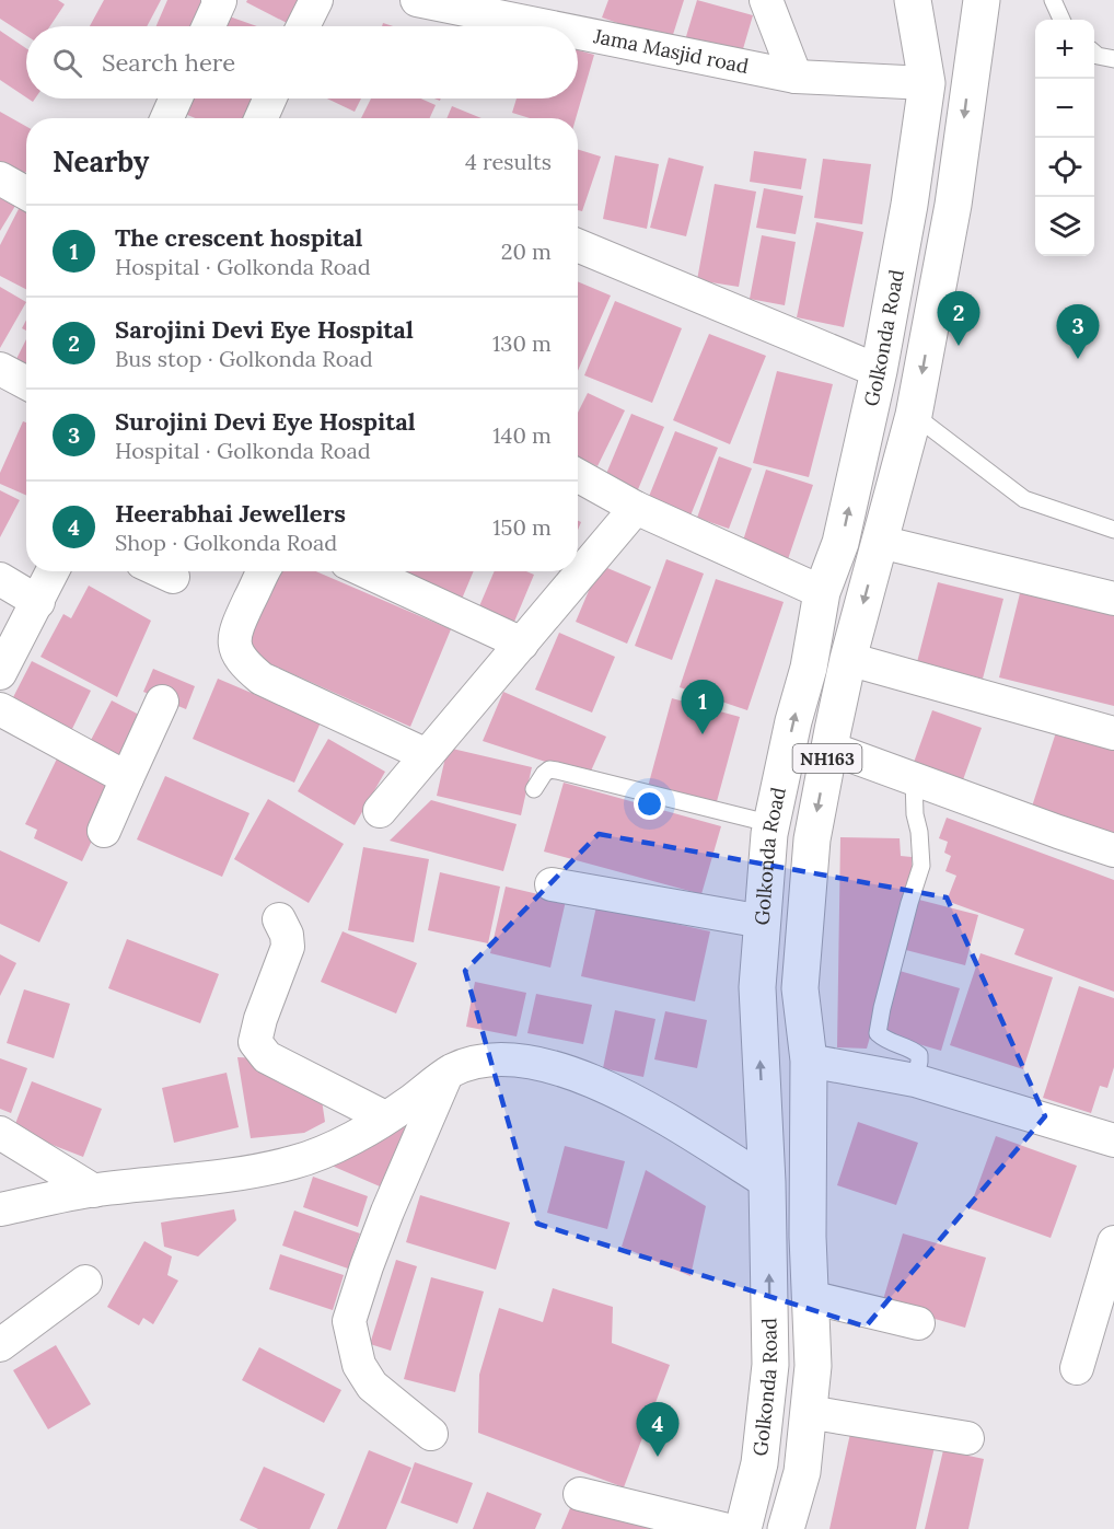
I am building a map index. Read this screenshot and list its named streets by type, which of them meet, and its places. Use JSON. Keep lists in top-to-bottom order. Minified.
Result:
{"streets":{"highway":["Golkonda Road","NH163"],"street":["Jama Masjid road"]},"crossings":[["Jama Masjid road","Golkonda Road"]],"page":{"map_buttons":["+","−"],"search":"Search here","heading":["Nearby","4 results"],"list":[{"mark":"1","name":"The crescent hospital","note":"Hospital · Golkonda Road","value":"20 m"},{"mark":"2","name":"Sarojini Devi Eye Hospital","note":"Bus stop · Golkonda Road","value":"130 m"},{"mark":"3","name":"Surojini Devi Eye Hospital","note":"Hospital · Golkonda Road","value":"140 m"},{"mark":"4","name":"Heerabhai Jewellers","note":"Shop · Golkonda Road","value":"150 m"}],"pins":["2","3","1","4"]}}
